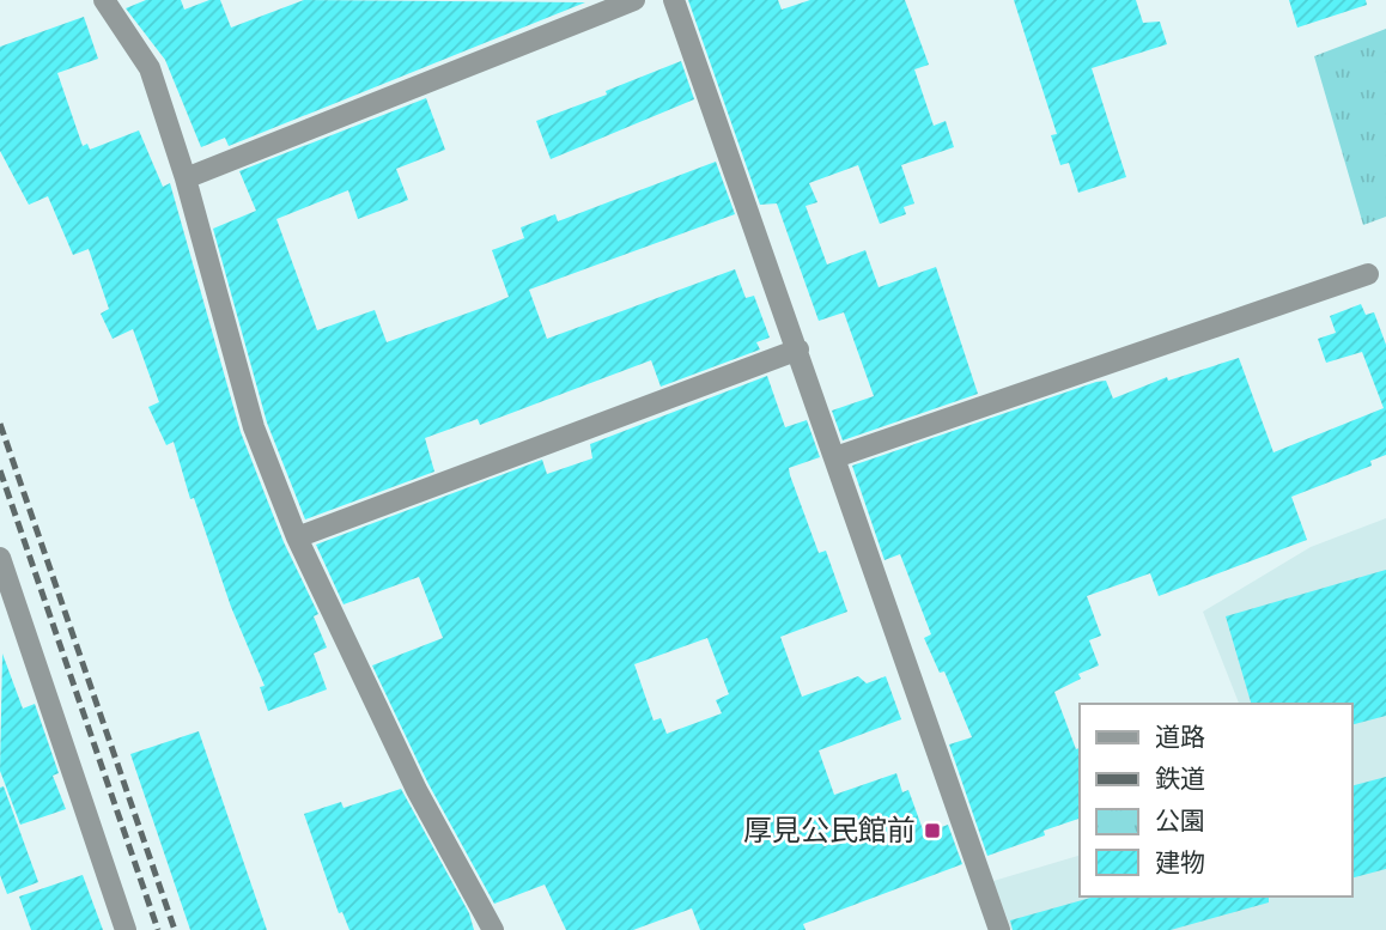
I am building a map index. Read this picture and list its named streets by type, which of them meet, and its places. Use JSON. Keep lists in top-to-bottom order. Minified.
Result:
{"places":{"transit":["厚見公民館前"]},"legend":["道路","鉄道","公園","建物"]}
